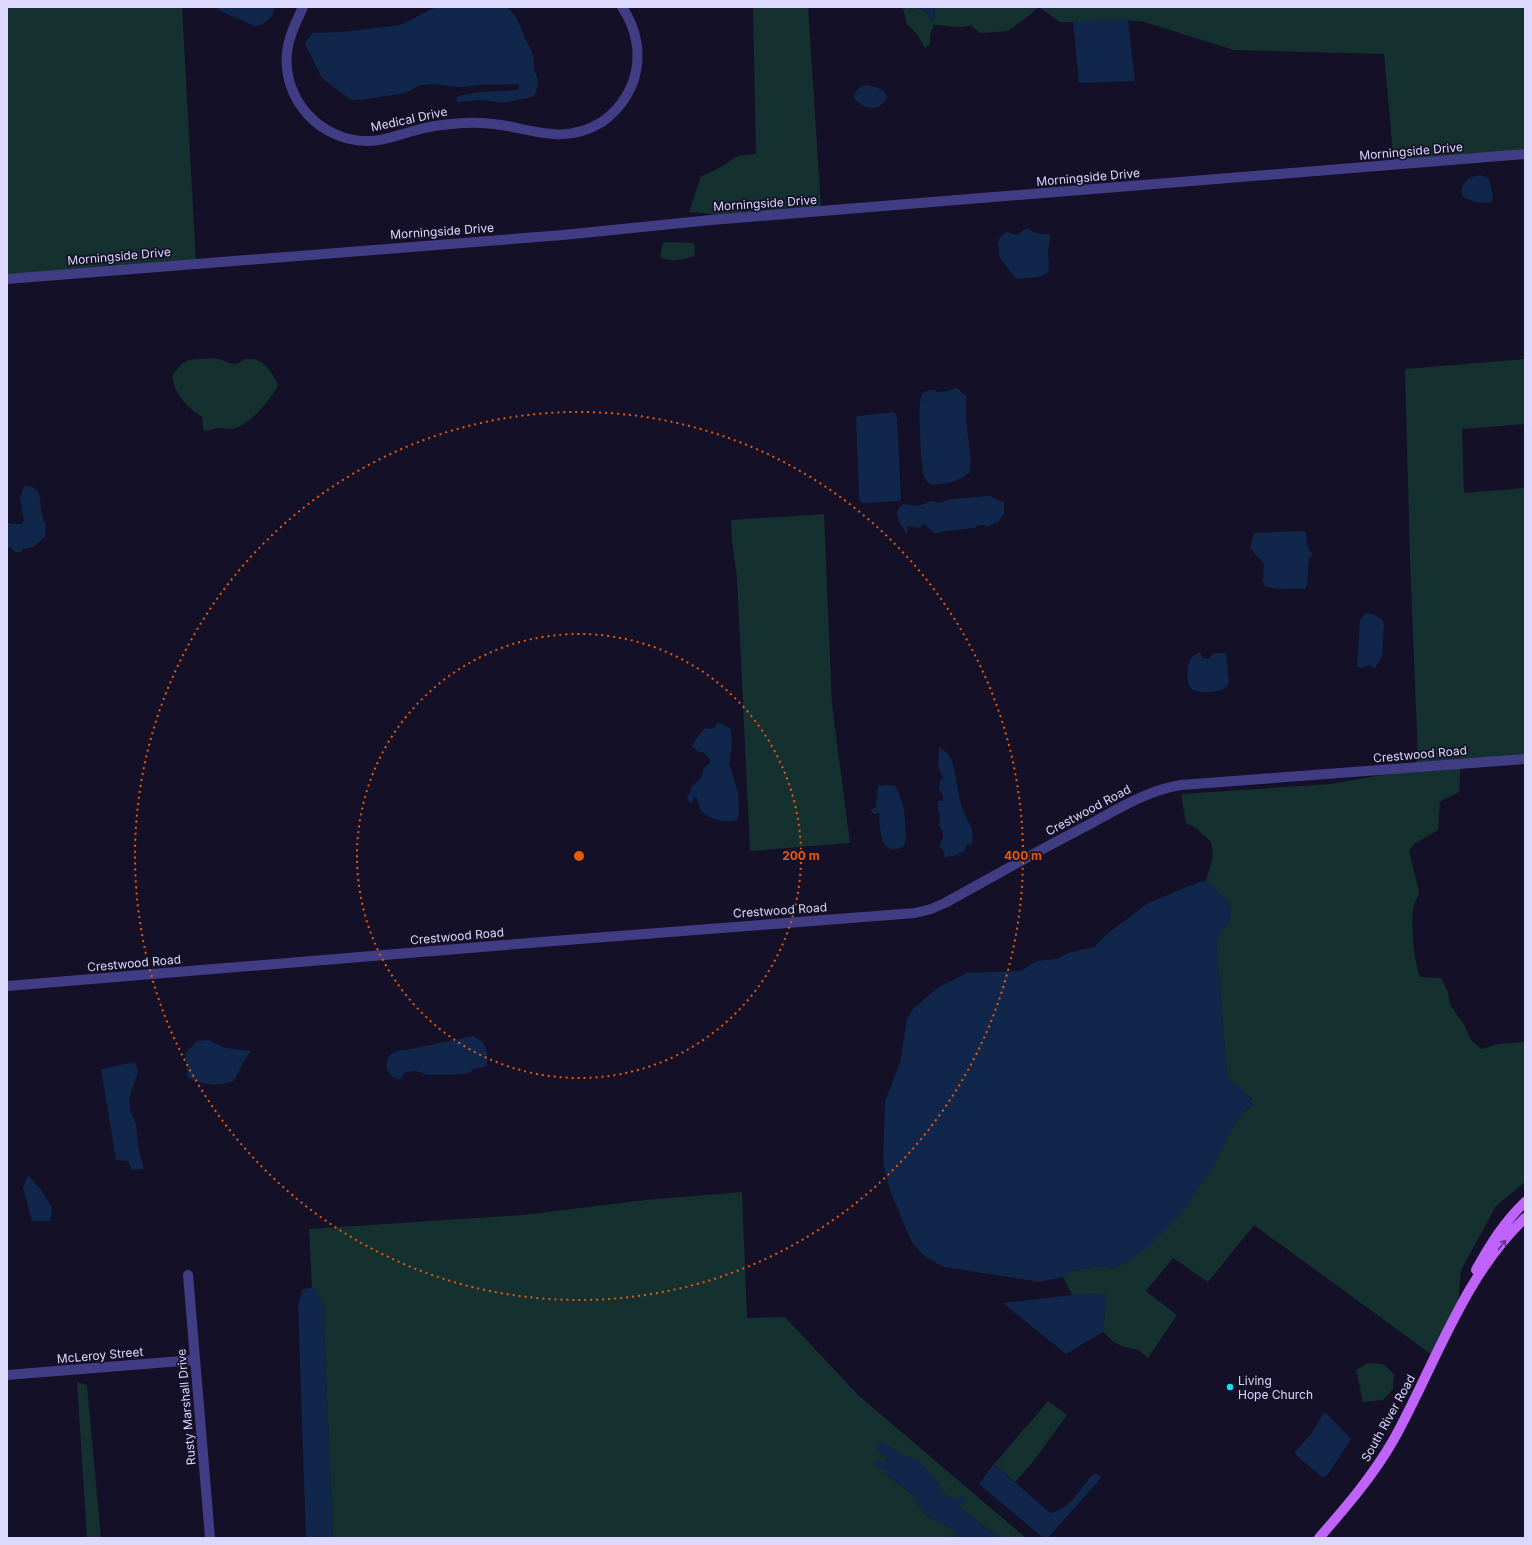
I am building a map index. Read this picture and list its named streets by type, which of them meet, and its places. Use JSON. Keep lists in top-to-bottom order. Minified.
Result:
{"streets":{"main road":["South River Road"],"street":["Medical Drive","Morningside Drive","Crestwood Road","McLeroy Street","Rusty Marshall Drive"]},"crossings":[["McLeroy Street","Rusty Marshall Drive"]],"places":["Living Hope Church"],"rings":["200 m","400 m"]}
